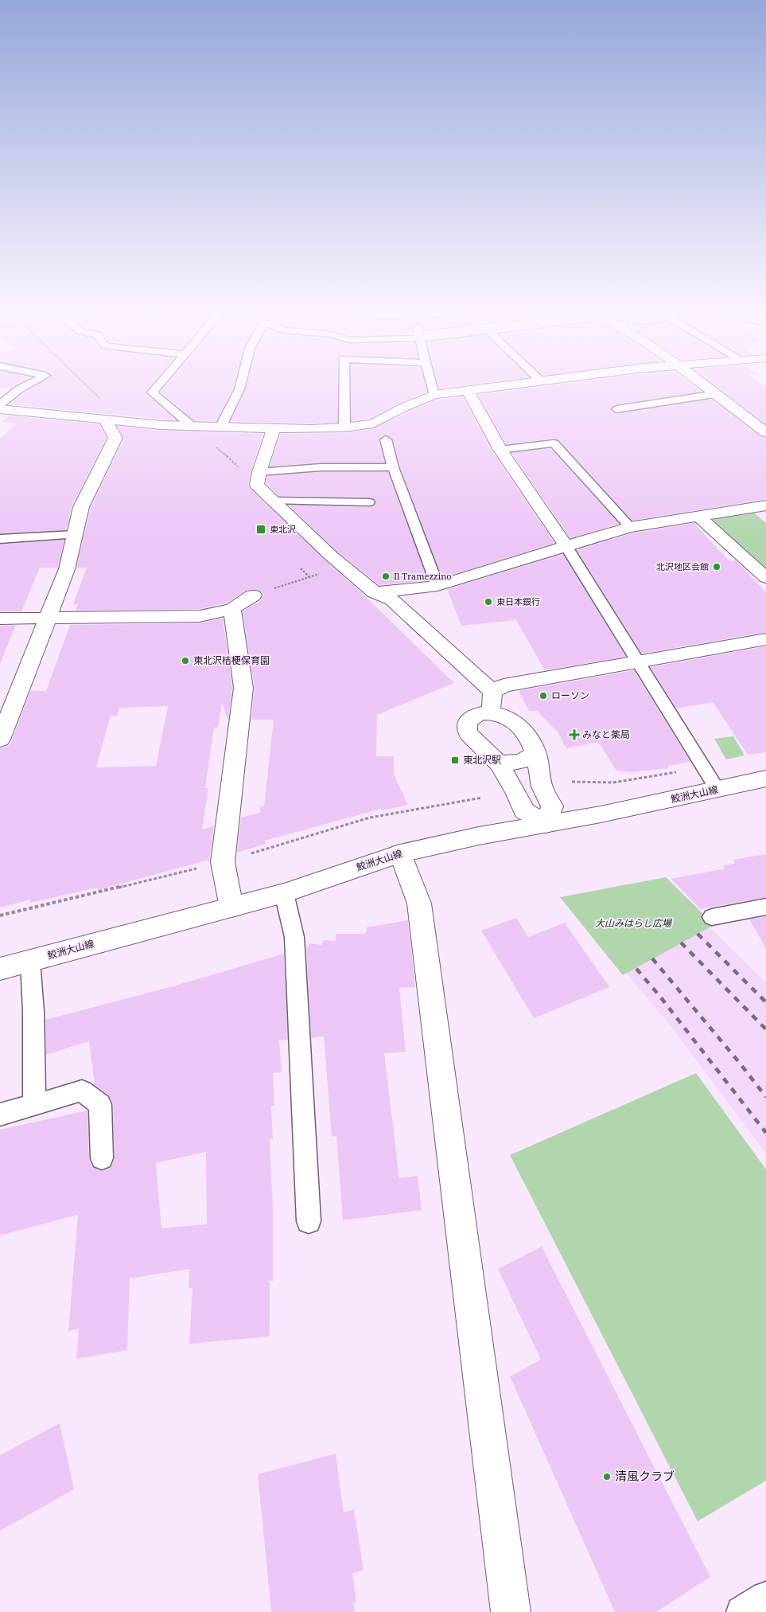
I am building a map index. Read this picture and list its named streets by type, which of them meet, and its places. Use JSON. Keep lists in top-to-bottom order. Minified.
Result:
{"streets":{"street":["鮫洲大山線"]},"parks":["大山みはらし広場"],"places":{"transit":["東北沢","東北沢駅"],"other":["北沢地区会館","Il Tramezzino","東日本銀行","東北沢桔梗保育園","ローソン","清風クラブ"],"health":["みなと薬局"]}}
